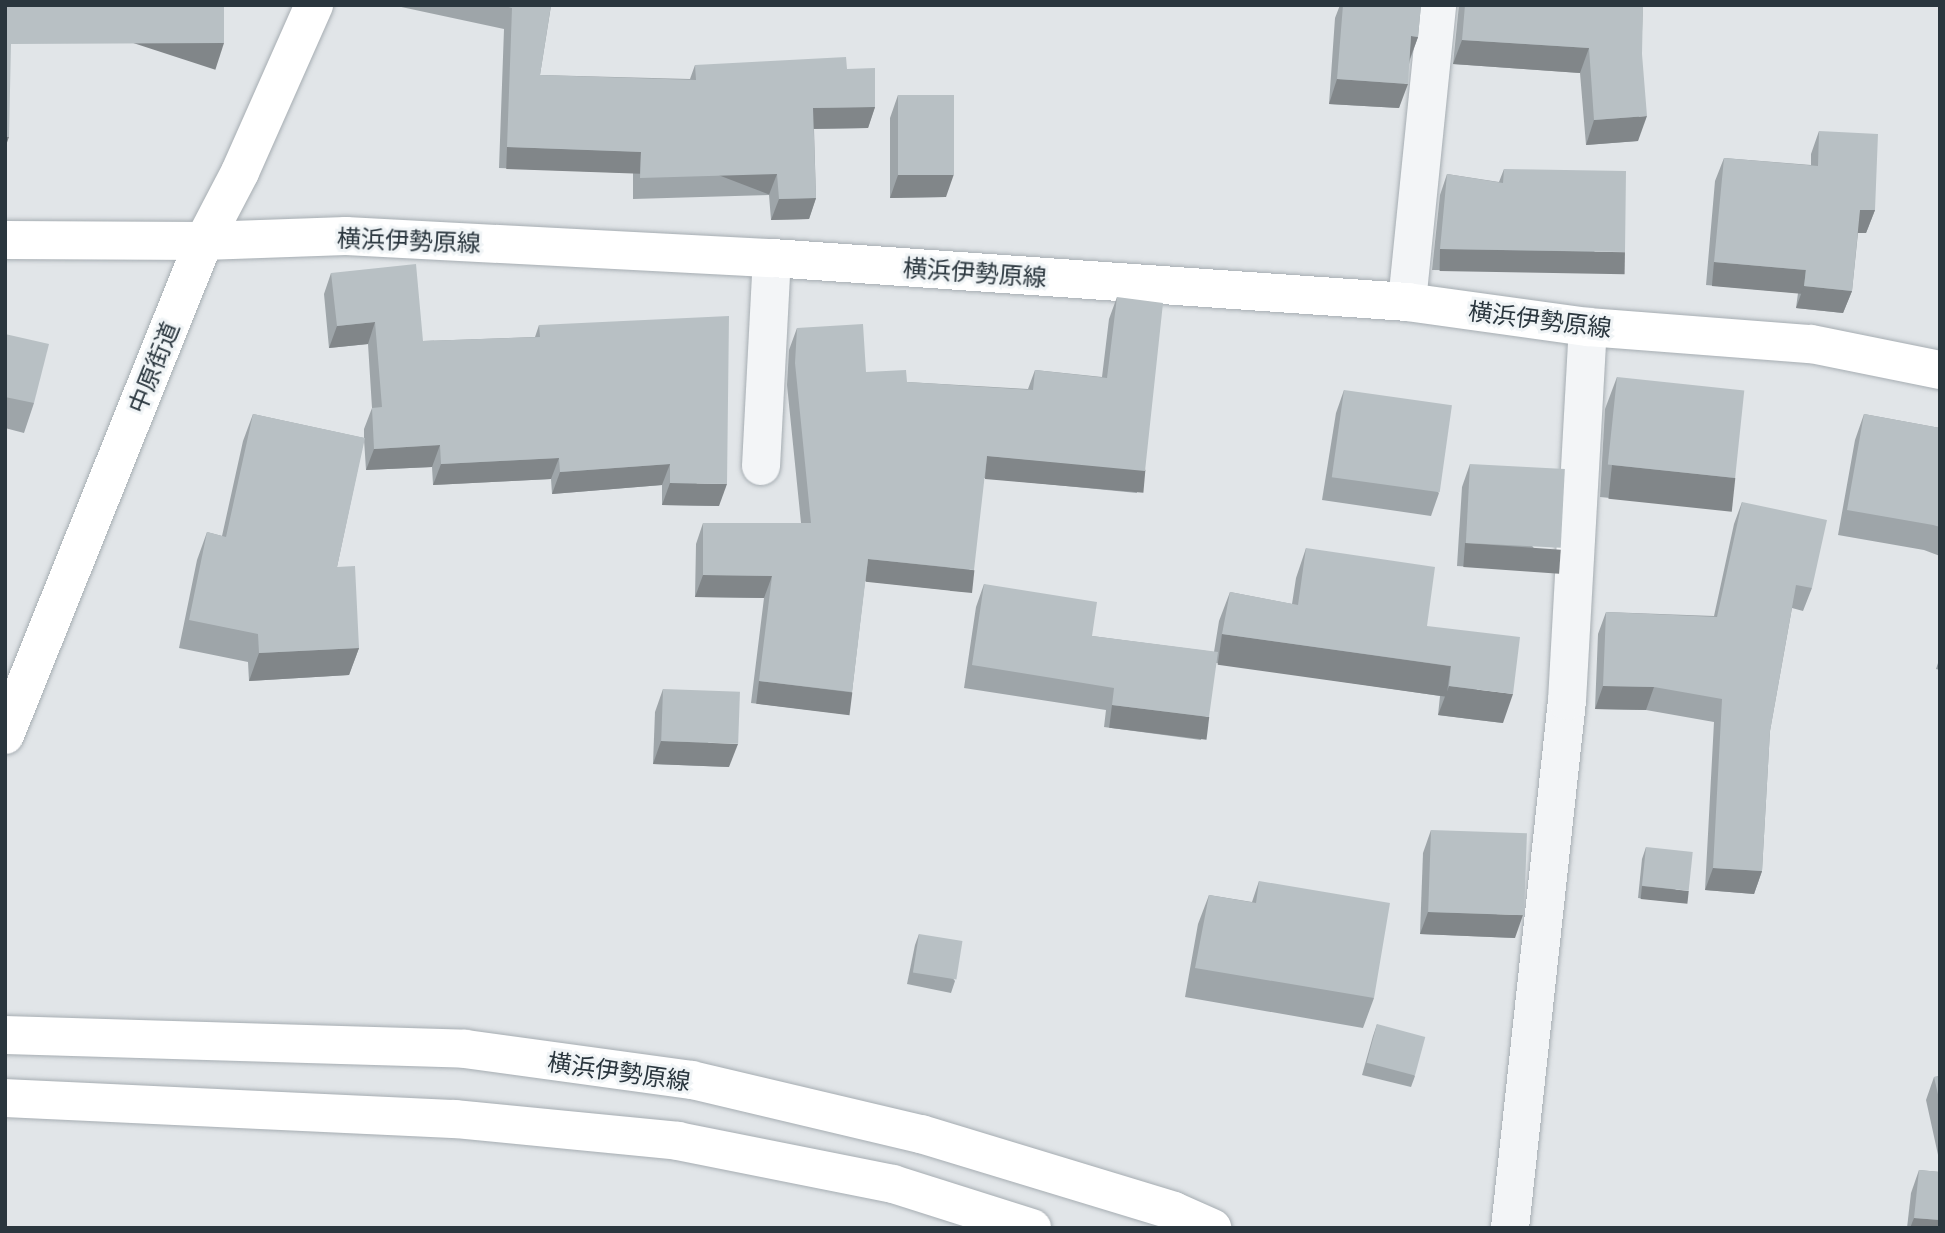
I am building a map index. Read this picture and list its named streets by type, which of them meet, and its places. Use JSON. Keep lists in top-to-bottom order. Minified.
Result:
{"streets":{"main road":["横浜伊勢原線","中原街道"]},"crossings":[["横浜伊勢原線","中原街道"]]}
